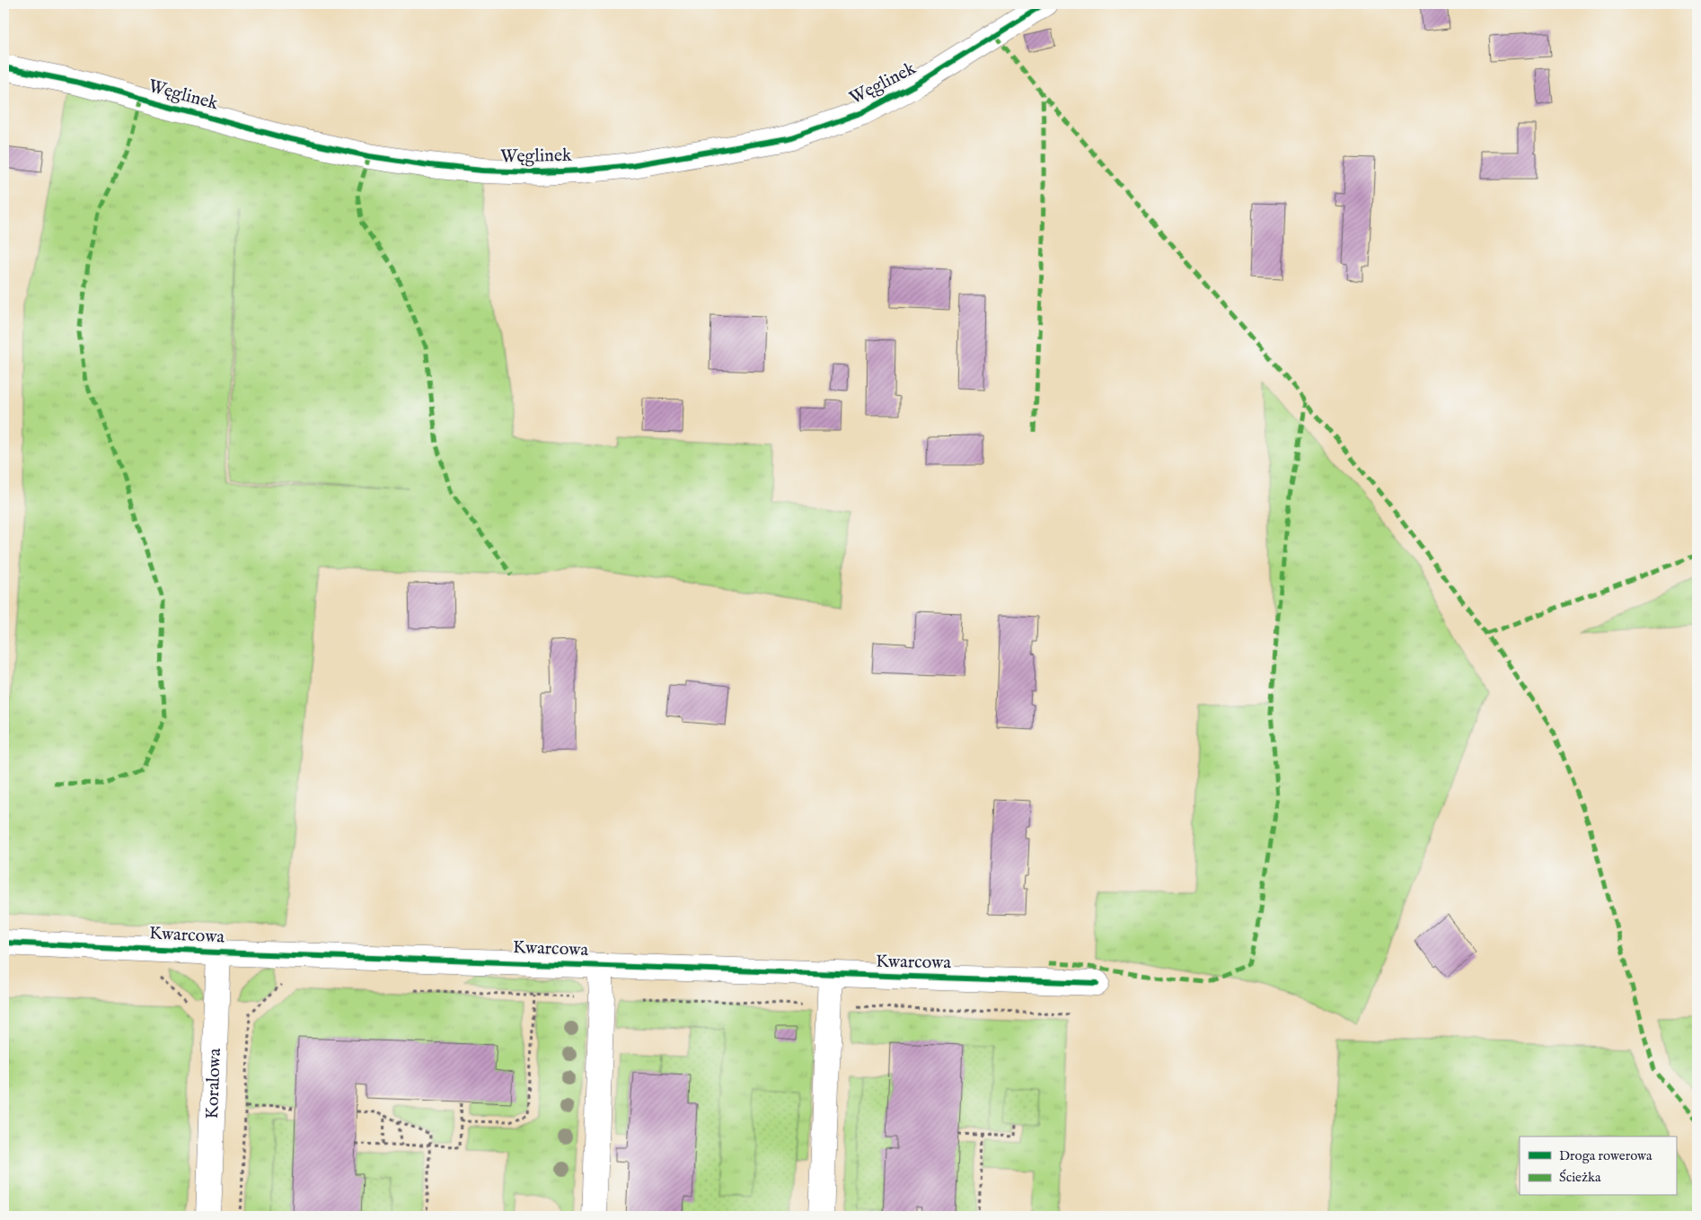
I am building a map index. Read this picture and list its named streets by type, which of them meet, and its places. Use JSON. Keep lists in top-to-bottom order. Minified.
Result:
{"streets":{"street":["Węglinek","Kwarcowa","Koralowa"]},"crossings":[["Kwarcowa","Koralowa"]],"legend":["Droga rowerowa","Ścieżka"]}
